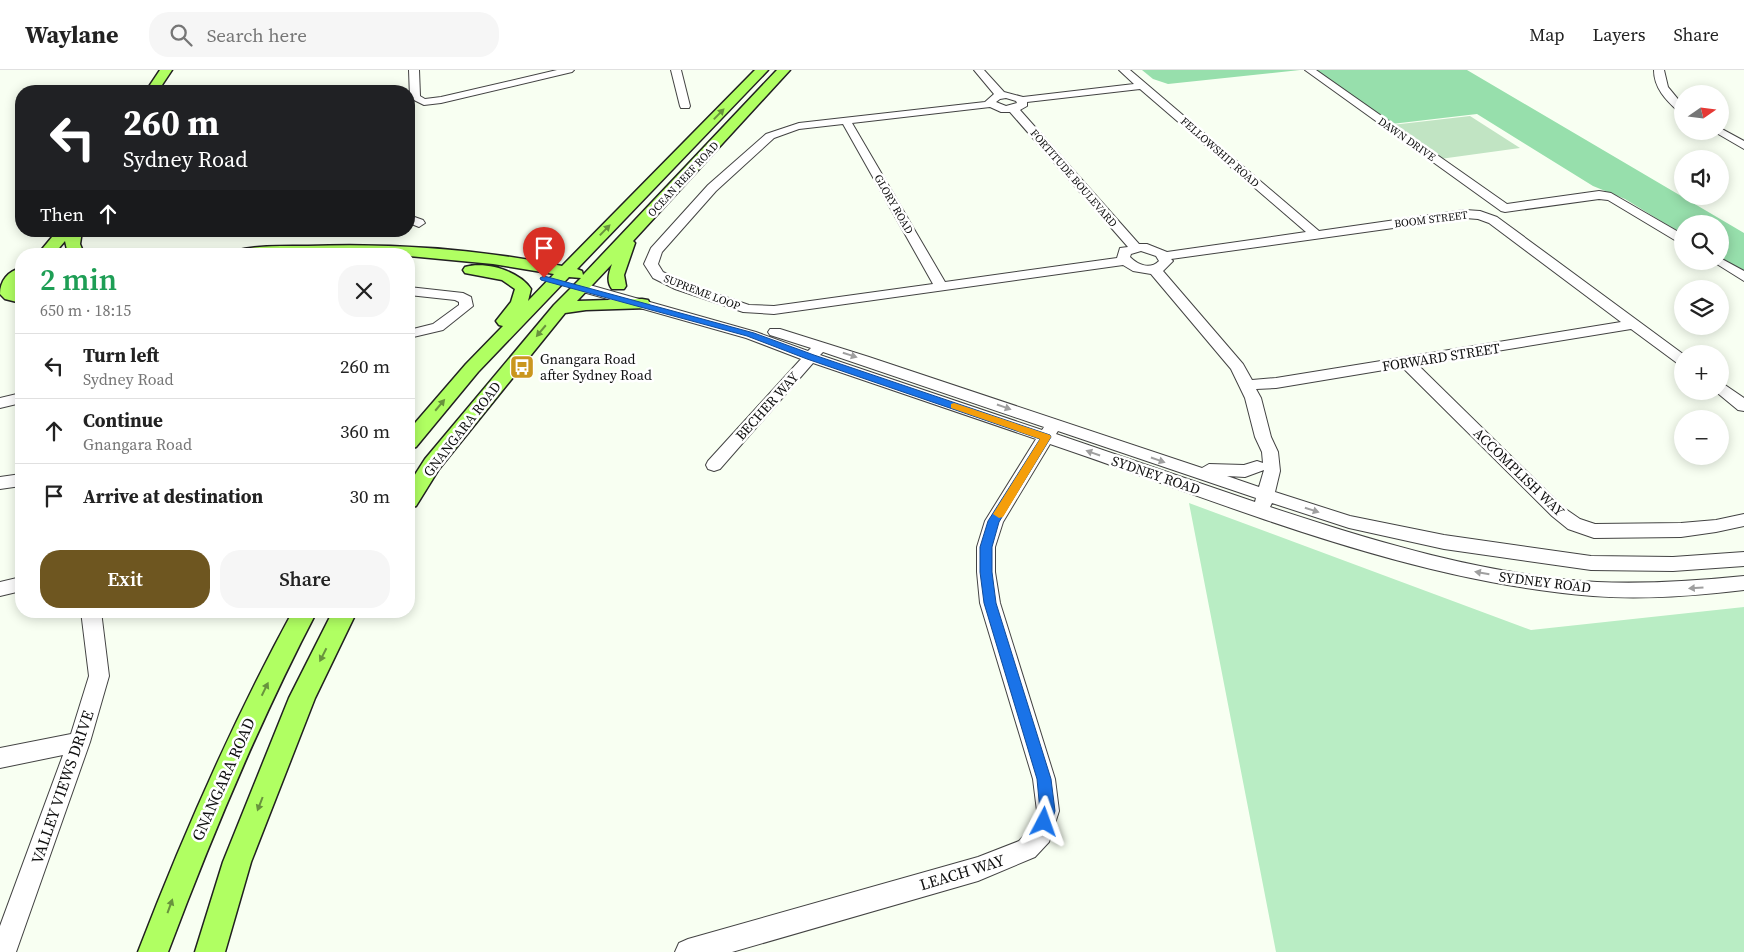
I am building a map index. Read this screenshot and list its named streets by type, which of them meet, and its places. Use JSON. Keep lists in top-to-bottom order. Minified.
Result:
{"streets":{"main road":["OCEAN REEF ROAD","GNANGARA ROAD"],"street":["DAWN DRIVE","FELLOWSHIP ROAD","FORTITUDE BOULEVARD","GLORY ROAD","BOOM STREET","SUPREME LOOP","FORWARD STREET","BECHER WAY","ACCOMPLISH WAY","SYDNEY ROAD","VALLEY VIEWS DRIVE","LEACH WAY"]},"crossings":[["FELLOWSHIP ROAD","BOOM STREET"],["FORTITUDE BOULEVARD","SUPREME LOOP"],["OCEAN REEF ROAD","GNANGARA ROAD"],["OCEAN REEF ROAD","SYDNEY ROAD"],["GLORY ROAD","SUPREME LOOP"],["BOOM STREET","FORWARD STREET"],["FORWARD STREET","ACCOMPLISH WAY"],["BECHER WAY","SYDNEY ROAD"],["GNANGARA ROAD","SYDNEY ROAD"],["SYDNEY ROAD","LEACH WAY"]],"places":{"bus stop":["Gnangara Road after Sydney Road"]},"north":"right","page":{"header":"Waylane","search":"Search here","nav":["Map","Layers","Share"],"map_buttons":["+","−"],"turn":["260 m","Sydney Road"],"then":"Then","heading":["2 min","650 m · 18:15"],"list":[{"name":"Turn left","note":"Sydney Road","value":"260 m"},{"name":"Continue","note":"Gnangara Road","value":"360 m"},{"name":"Arrive at destination","value":"30 m"}],"buttons":["Exit","Share"]}}
